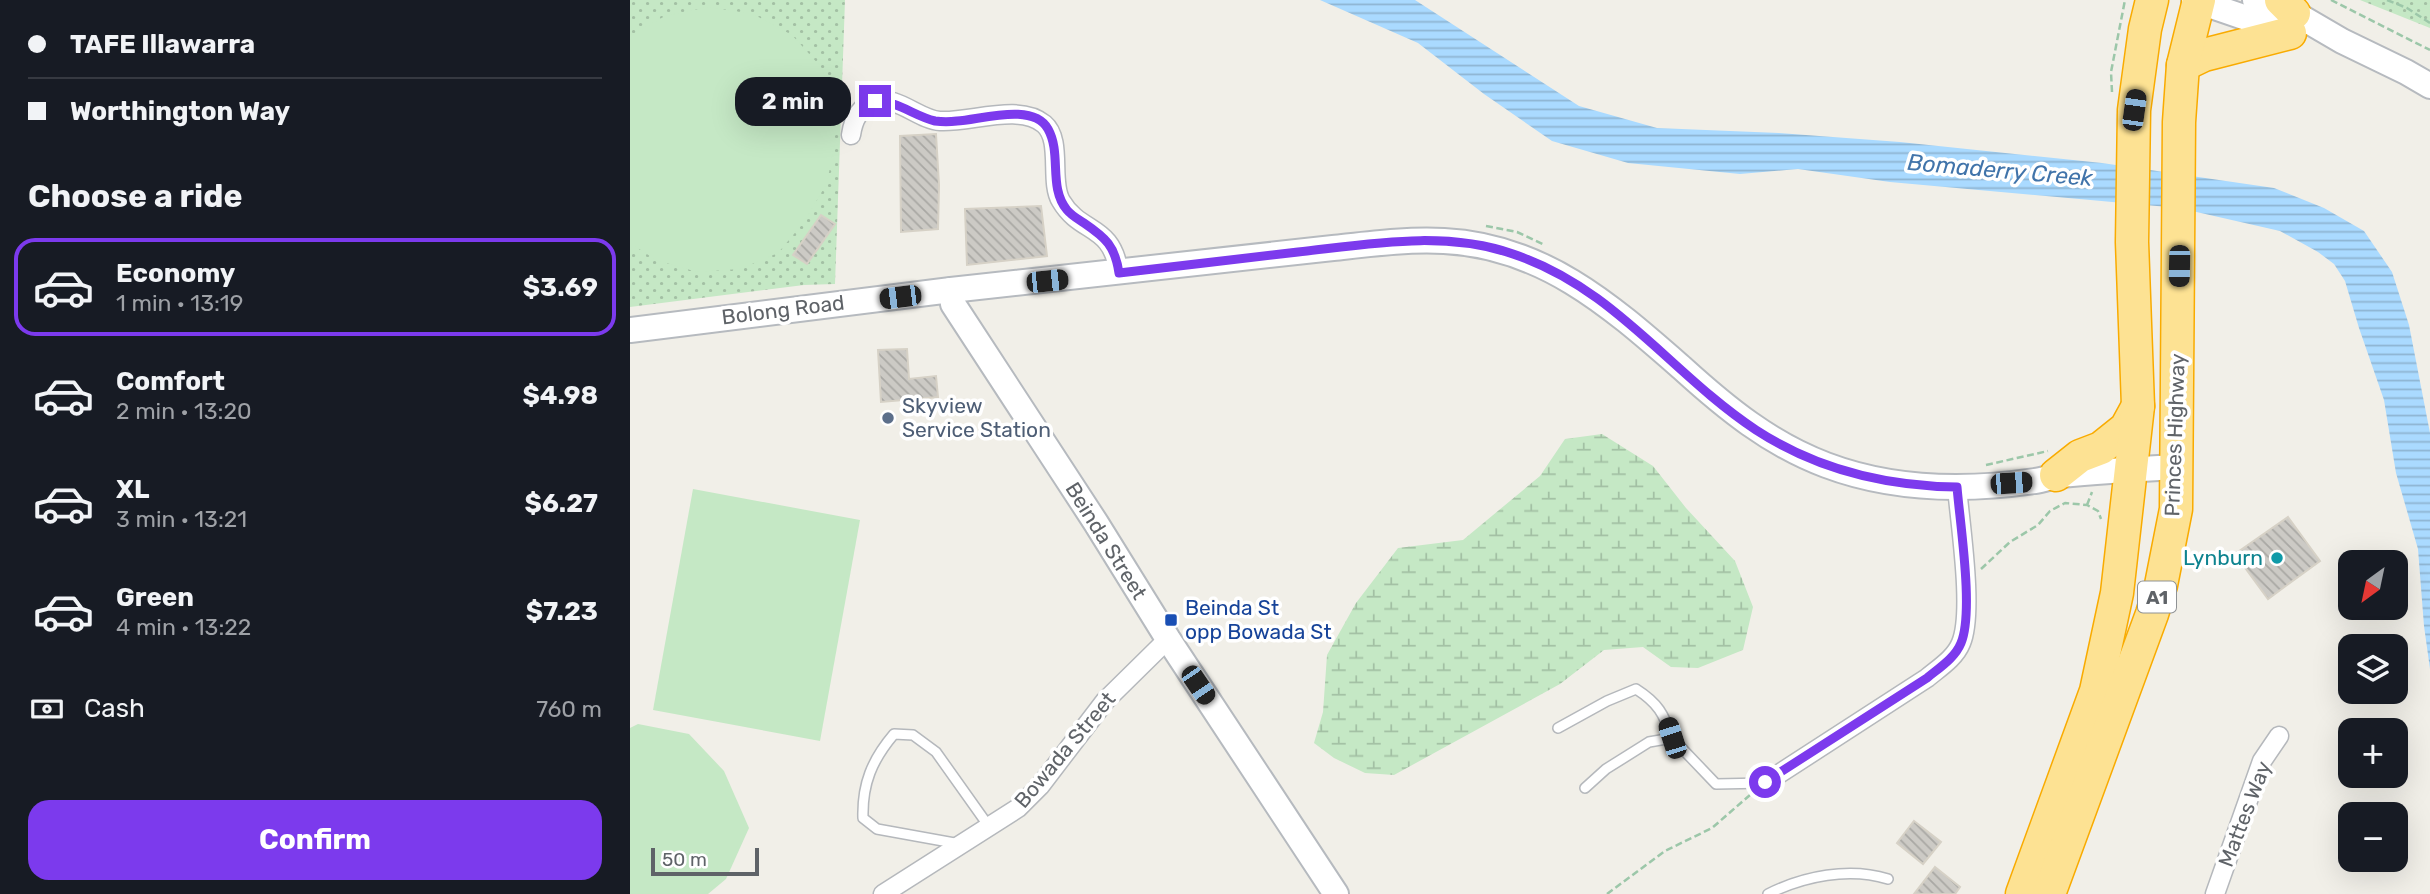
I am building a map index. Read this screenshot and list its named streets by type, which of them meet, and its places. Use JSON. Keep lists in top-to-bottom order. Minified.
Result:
{"streets":{"highway":["Princes Highway","A1"],"main road":["Bolong Road","Beinda Street"],"street":["Bowada Street","Mattes Way"]},"crossings":[["Bolong Road","Princes Highway"],["Bolong Road","Beinda Street"],["Beinda Street","Bowada Street"]],"water":["Bomaderry Creek"],"places":{"other":["Skyview Service Station","Lynburn"],"transit":["Beinda St opp Bowada St"]},"scale_bar":"50 m","north":"bottom left","page":{"banner":["TAFE Illawarra","Worthington Way"],"bubble":"2 min","heading":"Choose a ride","list":[{"name":"Economy","note":"1 min · 13:19","value":"$3.69"},{"name":"Comfort","note":"2 min · 13:20","value":"$4.98"},{"name":"XL","note":"3 min · 13:21","value":"$6.27"},{"name":"Green","note":"4 min · 13:22","value":"$7.23"}],"map_buttons":["+","−"],"pay":["Cash","760 m"],"buttons":"Confirm","scale":"50 m"}}
